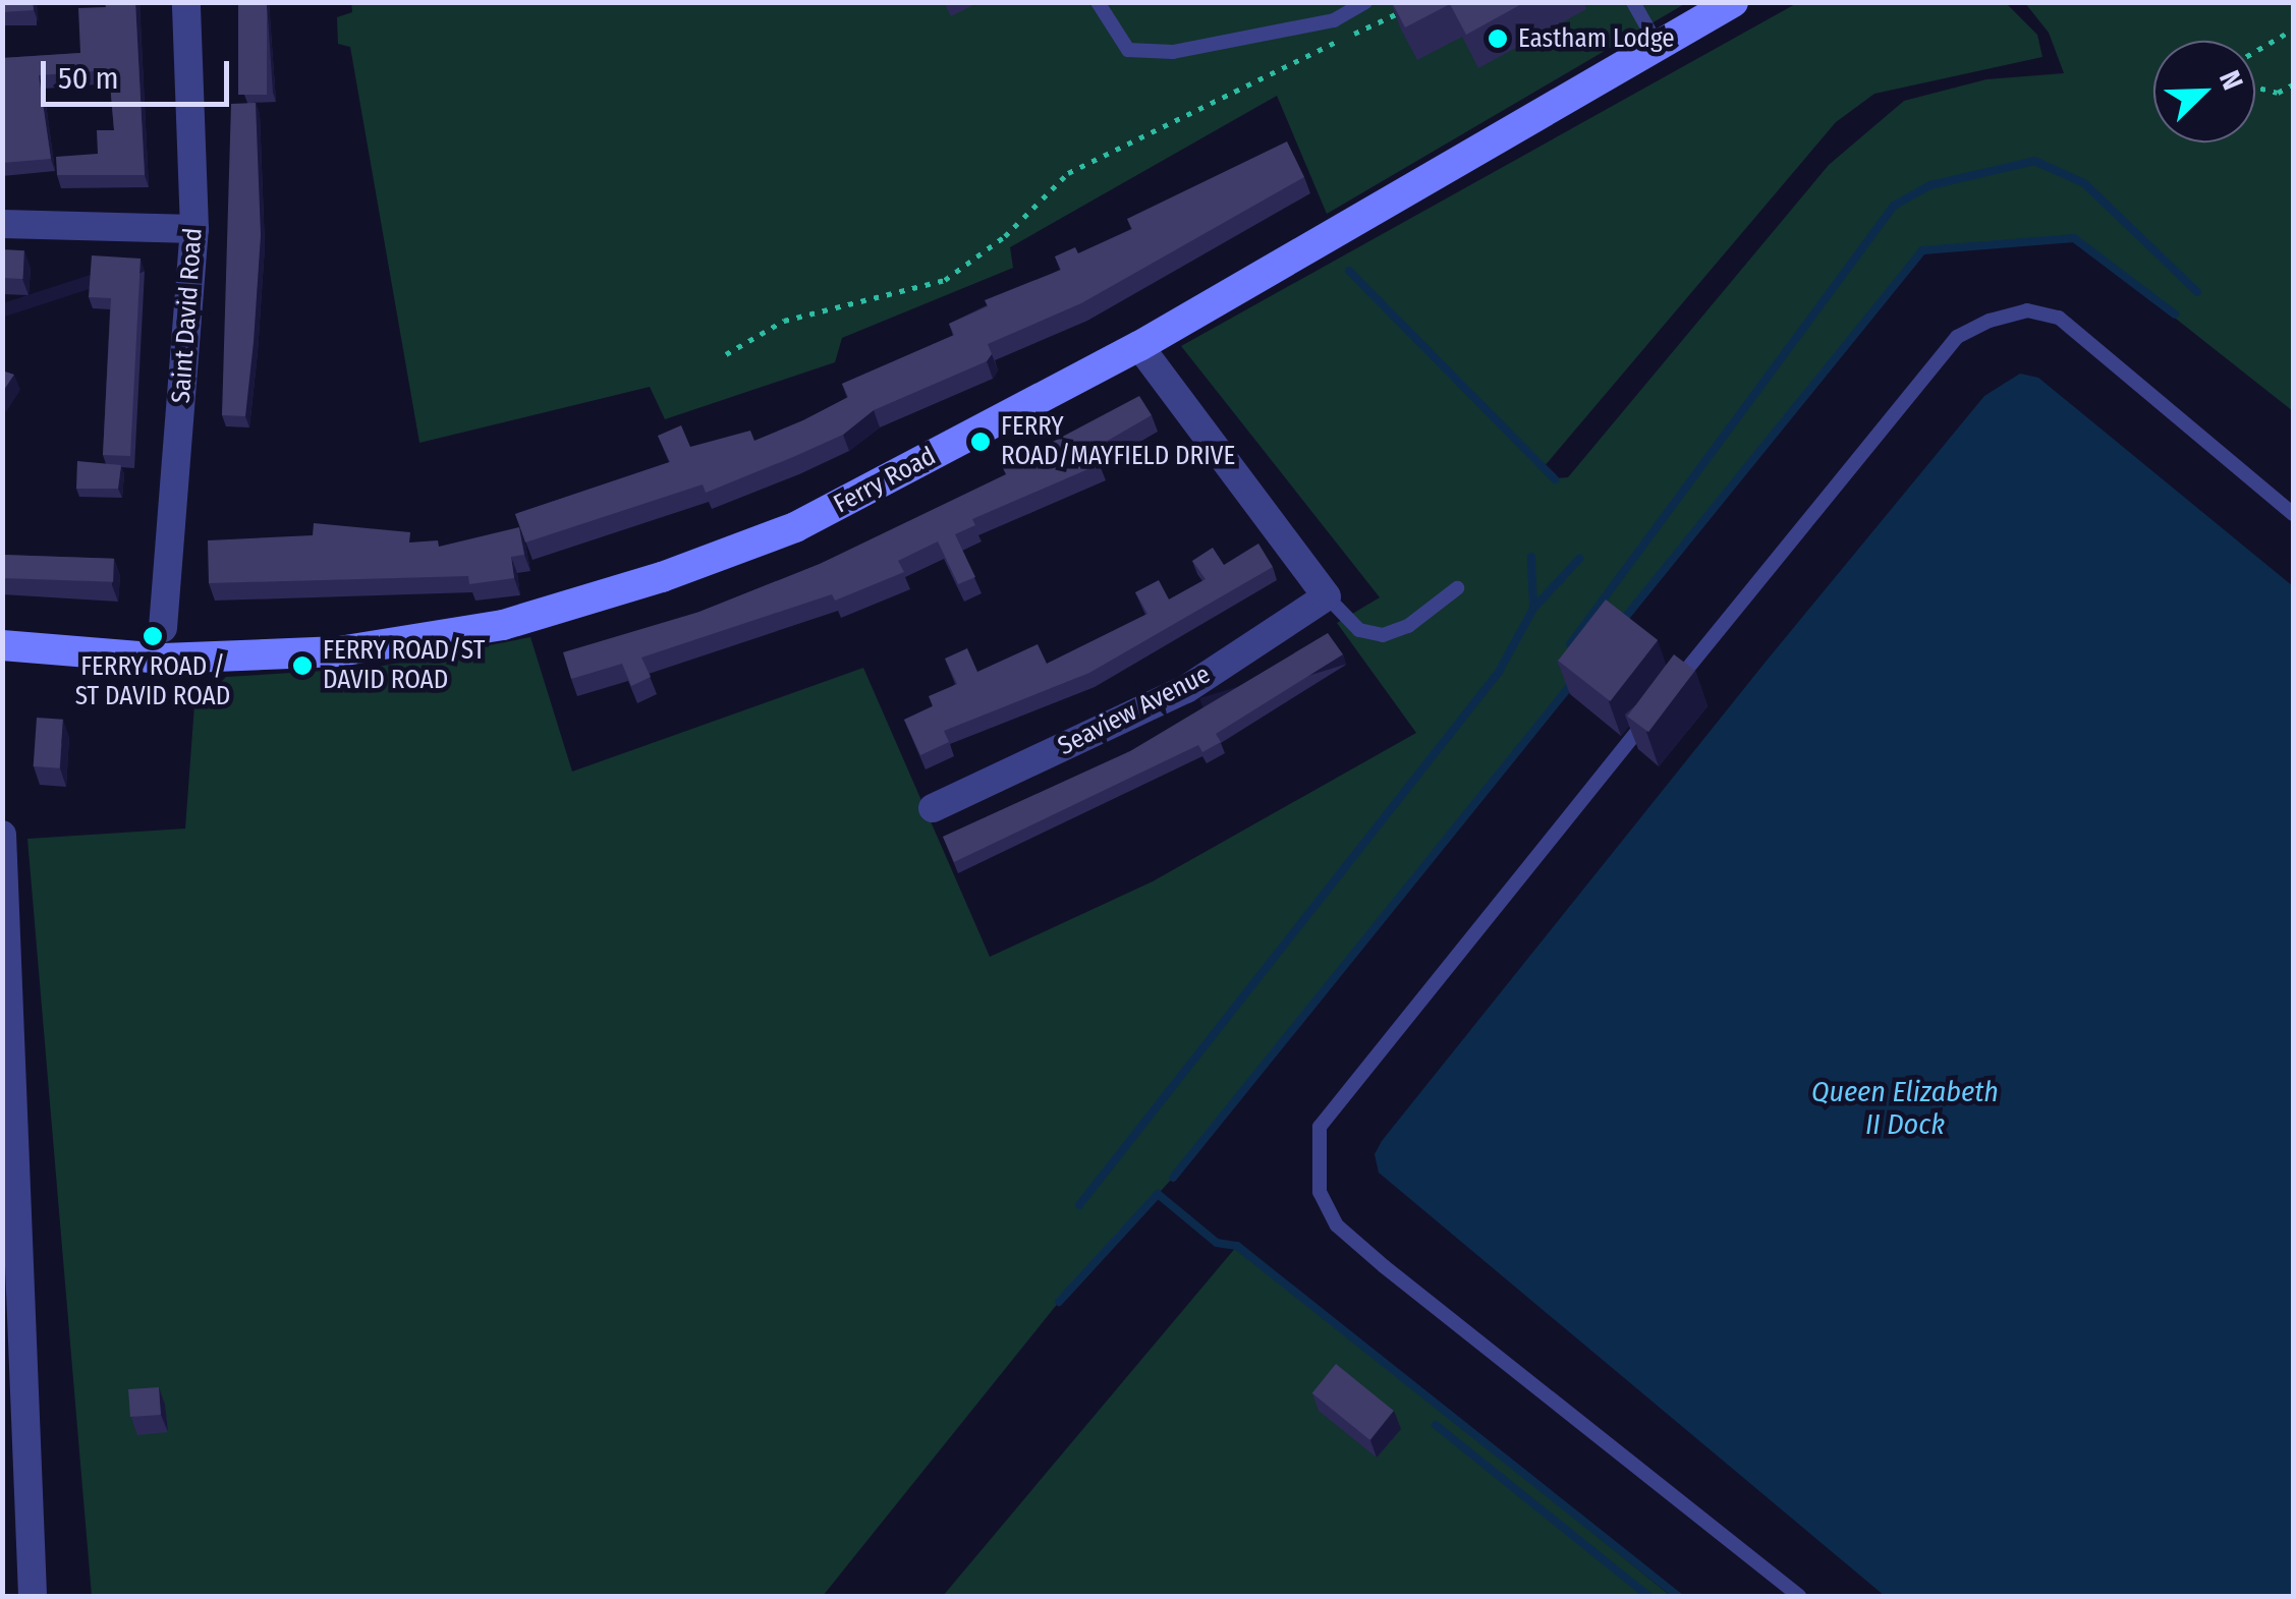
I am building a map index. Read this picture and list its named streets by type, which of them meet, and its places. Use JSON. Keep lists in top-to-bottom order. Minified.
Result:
{"streets":{"street":["Saint David Road","Ferry Road","Seaview Avenue"]},"water":["Queen Elizabeth II Dock"],"places":["Eastham Lodge","FERRY ROAD/MAYFIELD DRIVE","FERRY ROAD / ST DAVID ROAD","FERRY ROAD/ST DAVID ROAD"],"scale_bar":"50 m","north":"top right"}
